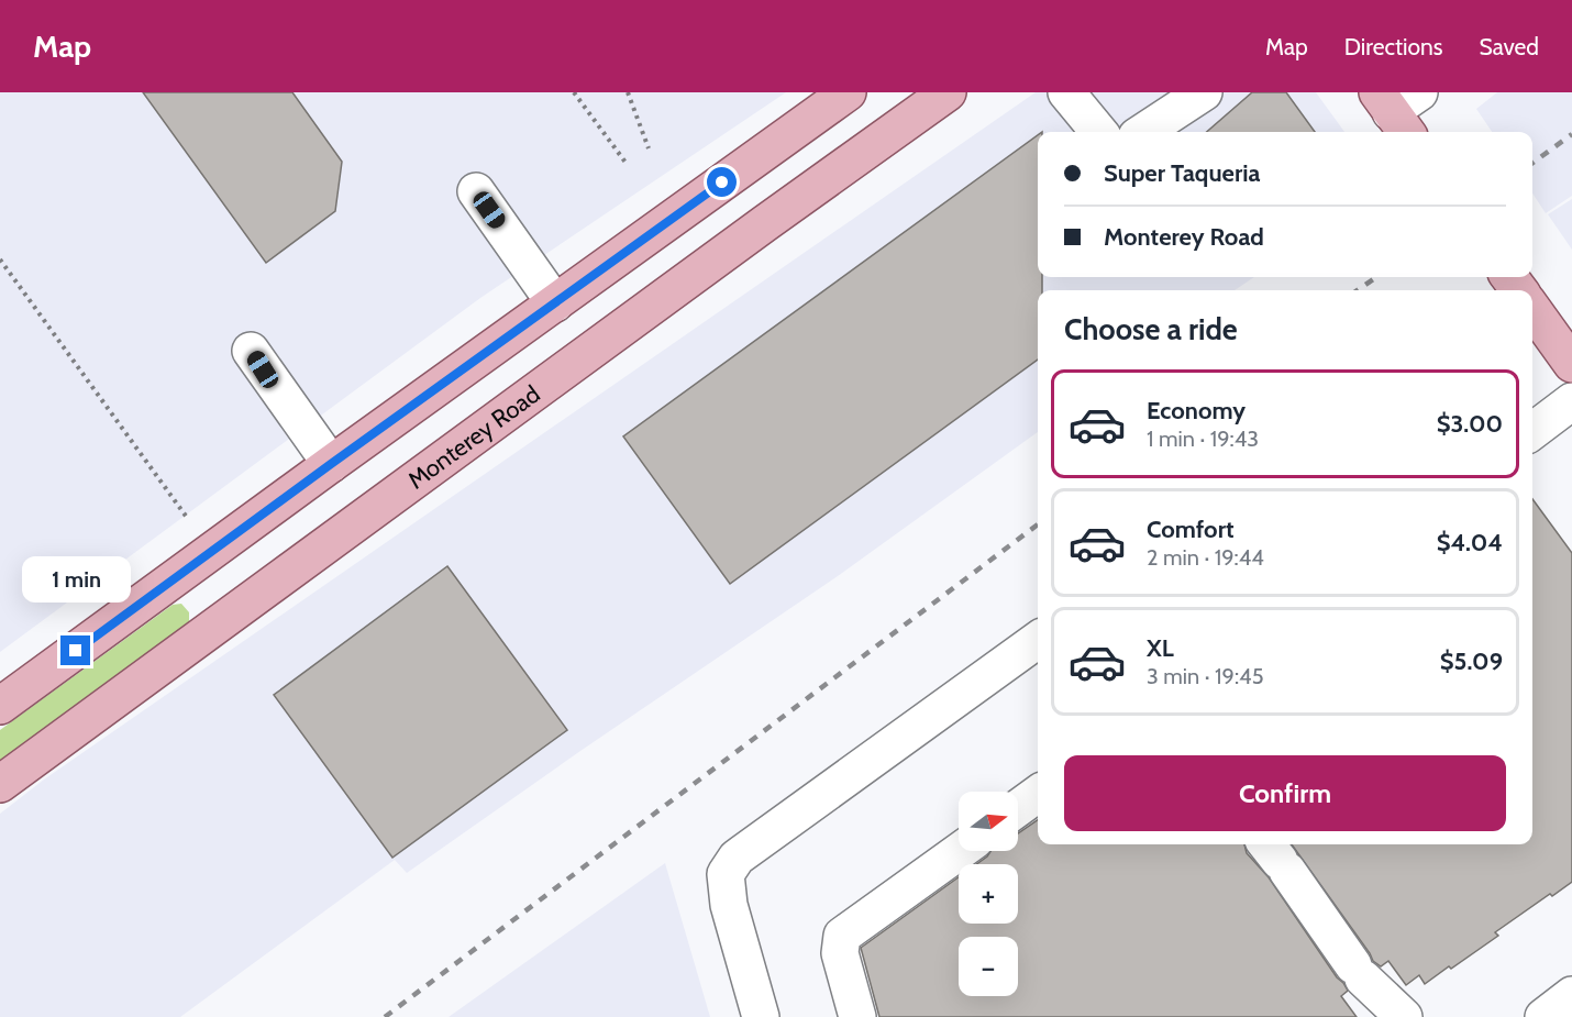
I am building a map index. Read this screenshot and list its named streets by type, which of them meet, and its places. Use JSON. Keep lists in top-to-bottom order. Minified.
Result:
{"streets":{"main road":["Monterey Road"]},"north":"right","page":{"header":"Map","nav":["Map","Directions","Saved"],"banner":["Super Taqueria","Monterey Road"],"heading":"Choose a ride","list":[{"name":"Economy","note":"1 min · 19:43","value":"$3.00"},{"name":"Comfort","note":"2 min · 19:44","value":"$4.04"},{"name":"XL","note":"3 min · 19:45","value":"$5.09"}],"bubble":"1 min","buttons":"Confirm","map_buttons":["+","−"]}}
